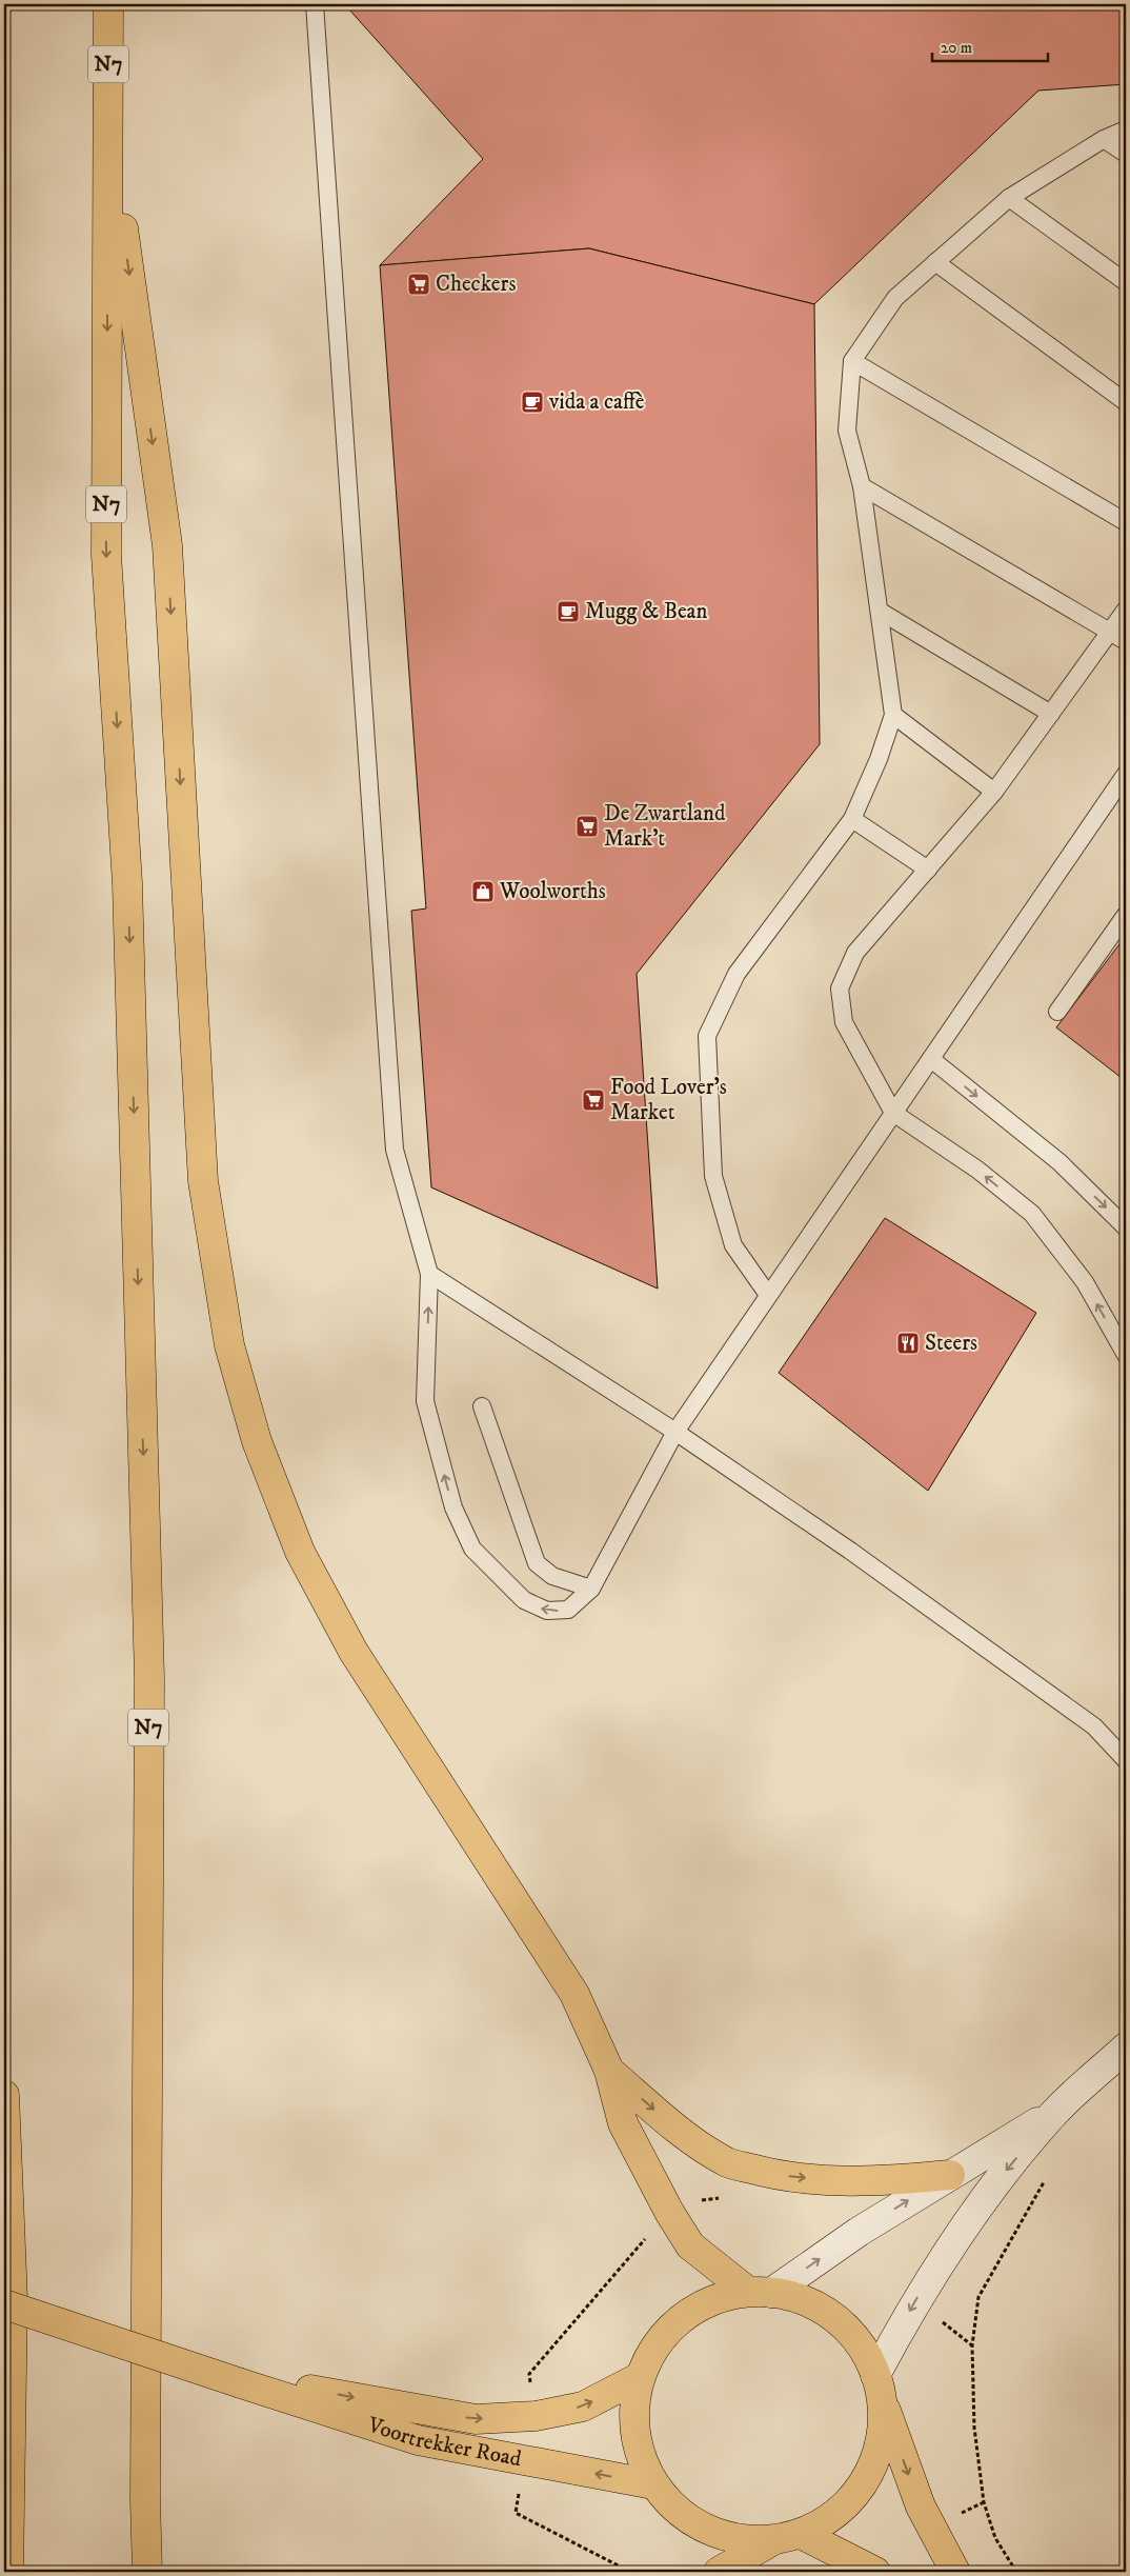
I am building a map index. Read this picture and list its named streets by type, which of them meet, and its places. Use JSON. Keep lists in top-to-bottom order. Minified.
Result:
{"streets":{"main road":["N7","Voortrekker Road"]},"places":{"supermarket":["Checkers","De Zwartland Mark't","Food Lover's Market"],"cafe":["vida a caffè","Mugg & Bean"],"shop":["Woolworths"],"restaurant":["Steers"]},"scale_bar":"20 m"}
